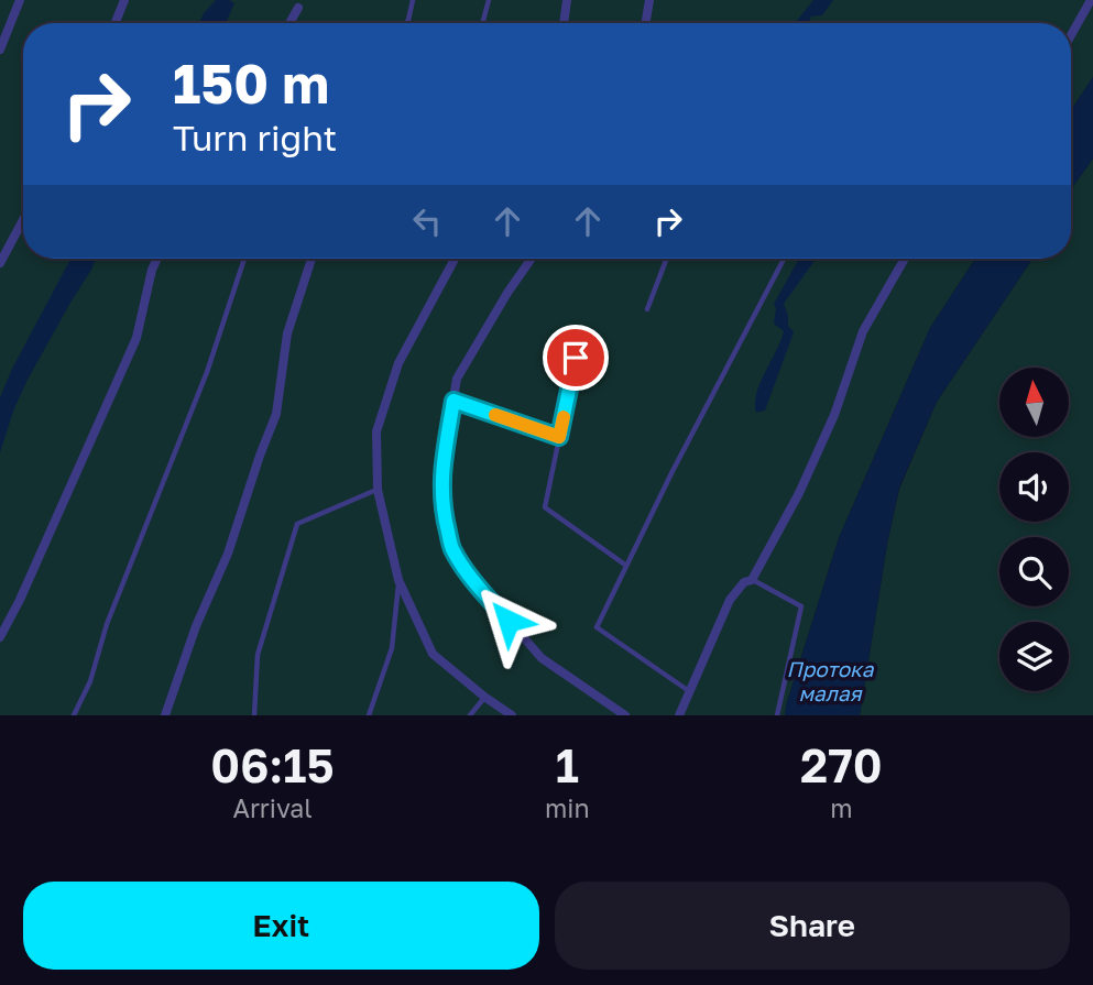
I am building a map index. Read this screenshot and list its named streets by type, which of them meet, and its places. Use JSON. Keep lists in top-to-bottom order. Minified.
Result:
{"water":["Протока малая"],"north":"top","page":{"turn":["150 m","Turn right"],"eta":["06:15","Arrival","1","min","270","m"],"buttons":["Exit","Share"]}}
